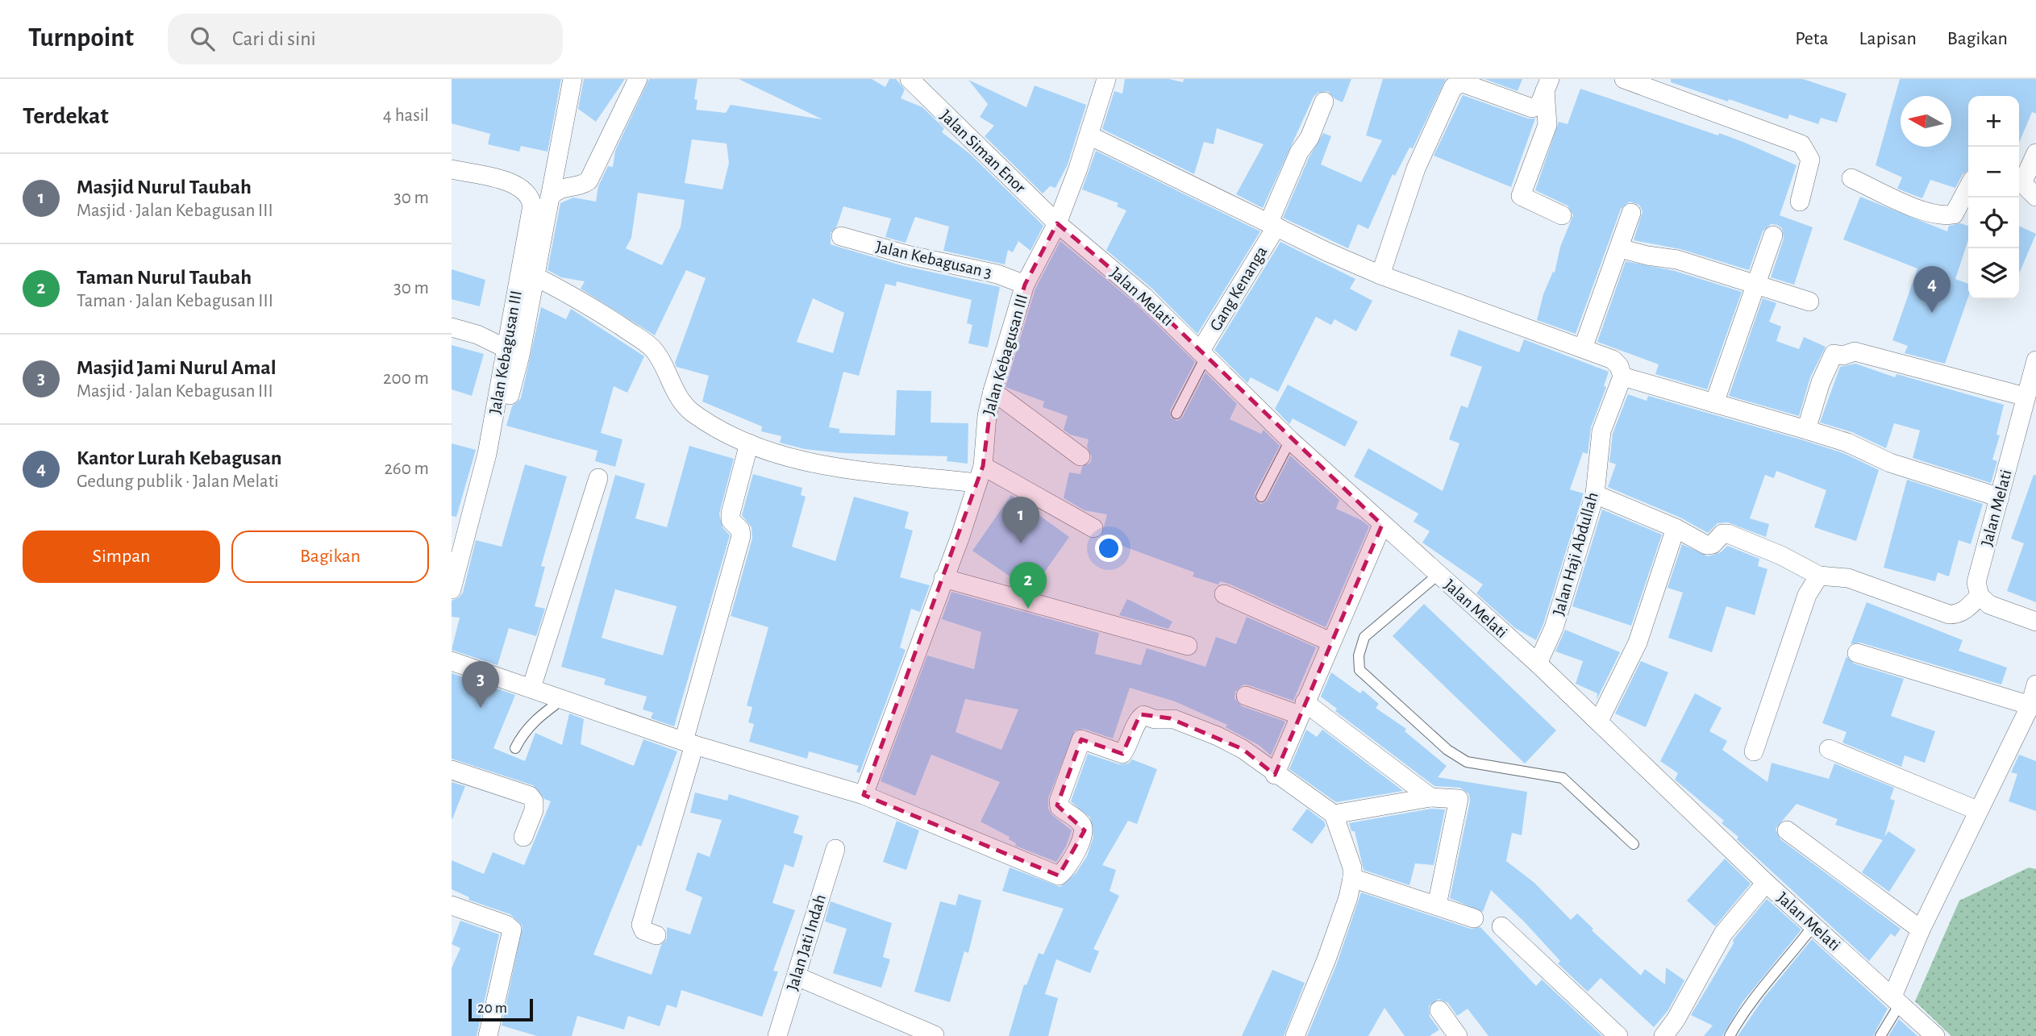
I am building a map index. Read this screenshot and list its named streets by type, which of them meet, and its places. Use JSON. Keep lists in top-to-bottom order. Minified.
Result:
{"streets":{"street":["Jalan Siman Enor","Jalan Kebagusan 3","Gang Kenanga","Jalan Melati","Jalan Kebagusan III","Jalan Haji Abdullah","Jalan Jati Indah"]},"crossings":[["Jalan Siman Enor","Jalan Melati"],["Jalan Siman Enor","Jalan Kebagusan III"],["Jalan Kebagusan 3","Jalan Kebagusan III"],["Gang Kenanga","Jalan Melati"],["Jalan Melati","Jalan Kebagusan III"],["Jalan Melati","Jalan Haji Abdullah"]],"scale_bar":"20 m","north":"left","page":{"header":"Turnpoint","search":"Cari di sini","nav":["Peta","Lapisan","Bagikan"],"heading":["Terdekat","4 hasil"],"map_buttons":["+","−"],"list":[{"mark":"1","name":"Masjid Nurul Taubah","note":"Masjid · Jalan Kebagusan III","value":"30 m"},{"mark":"2","name":"Taman Nurul Taubah","note":"Taman · Jalan Kebagusan III","value":"30 m"},{"mark":"3","name":"Masjid Jami Nurul Amal","note":"Masjid · Jalan Kebagusan III","value":"200 m"},{"mark":"4","name":"Kantor Lurah Kebagusan","note":"Gedung publik · Jalan Melati","value":"260 m"}],"pins":["4","1","2","3"],"buttons":["Simpan","Bagikan"],"scale":"20 m"}}
